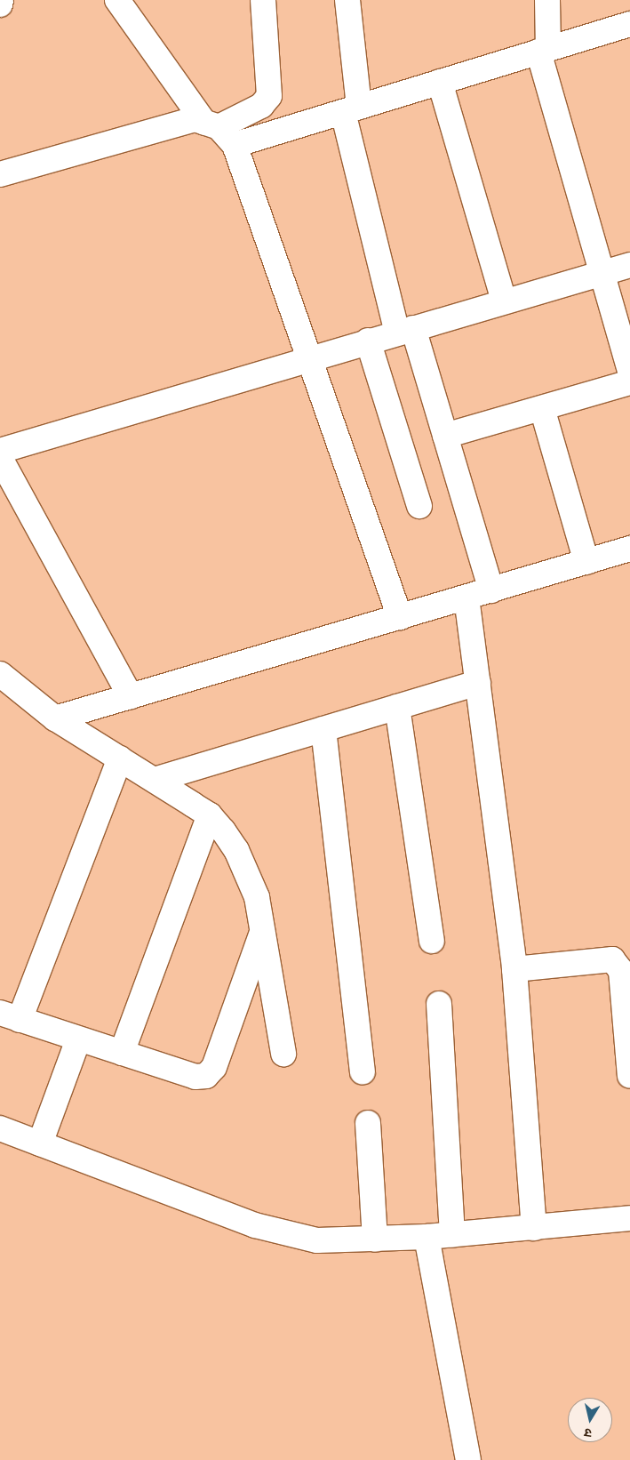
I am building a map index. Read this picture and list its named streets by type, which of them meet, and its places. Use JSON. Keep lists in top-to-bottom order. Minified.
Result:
{"north":"bottom"}
